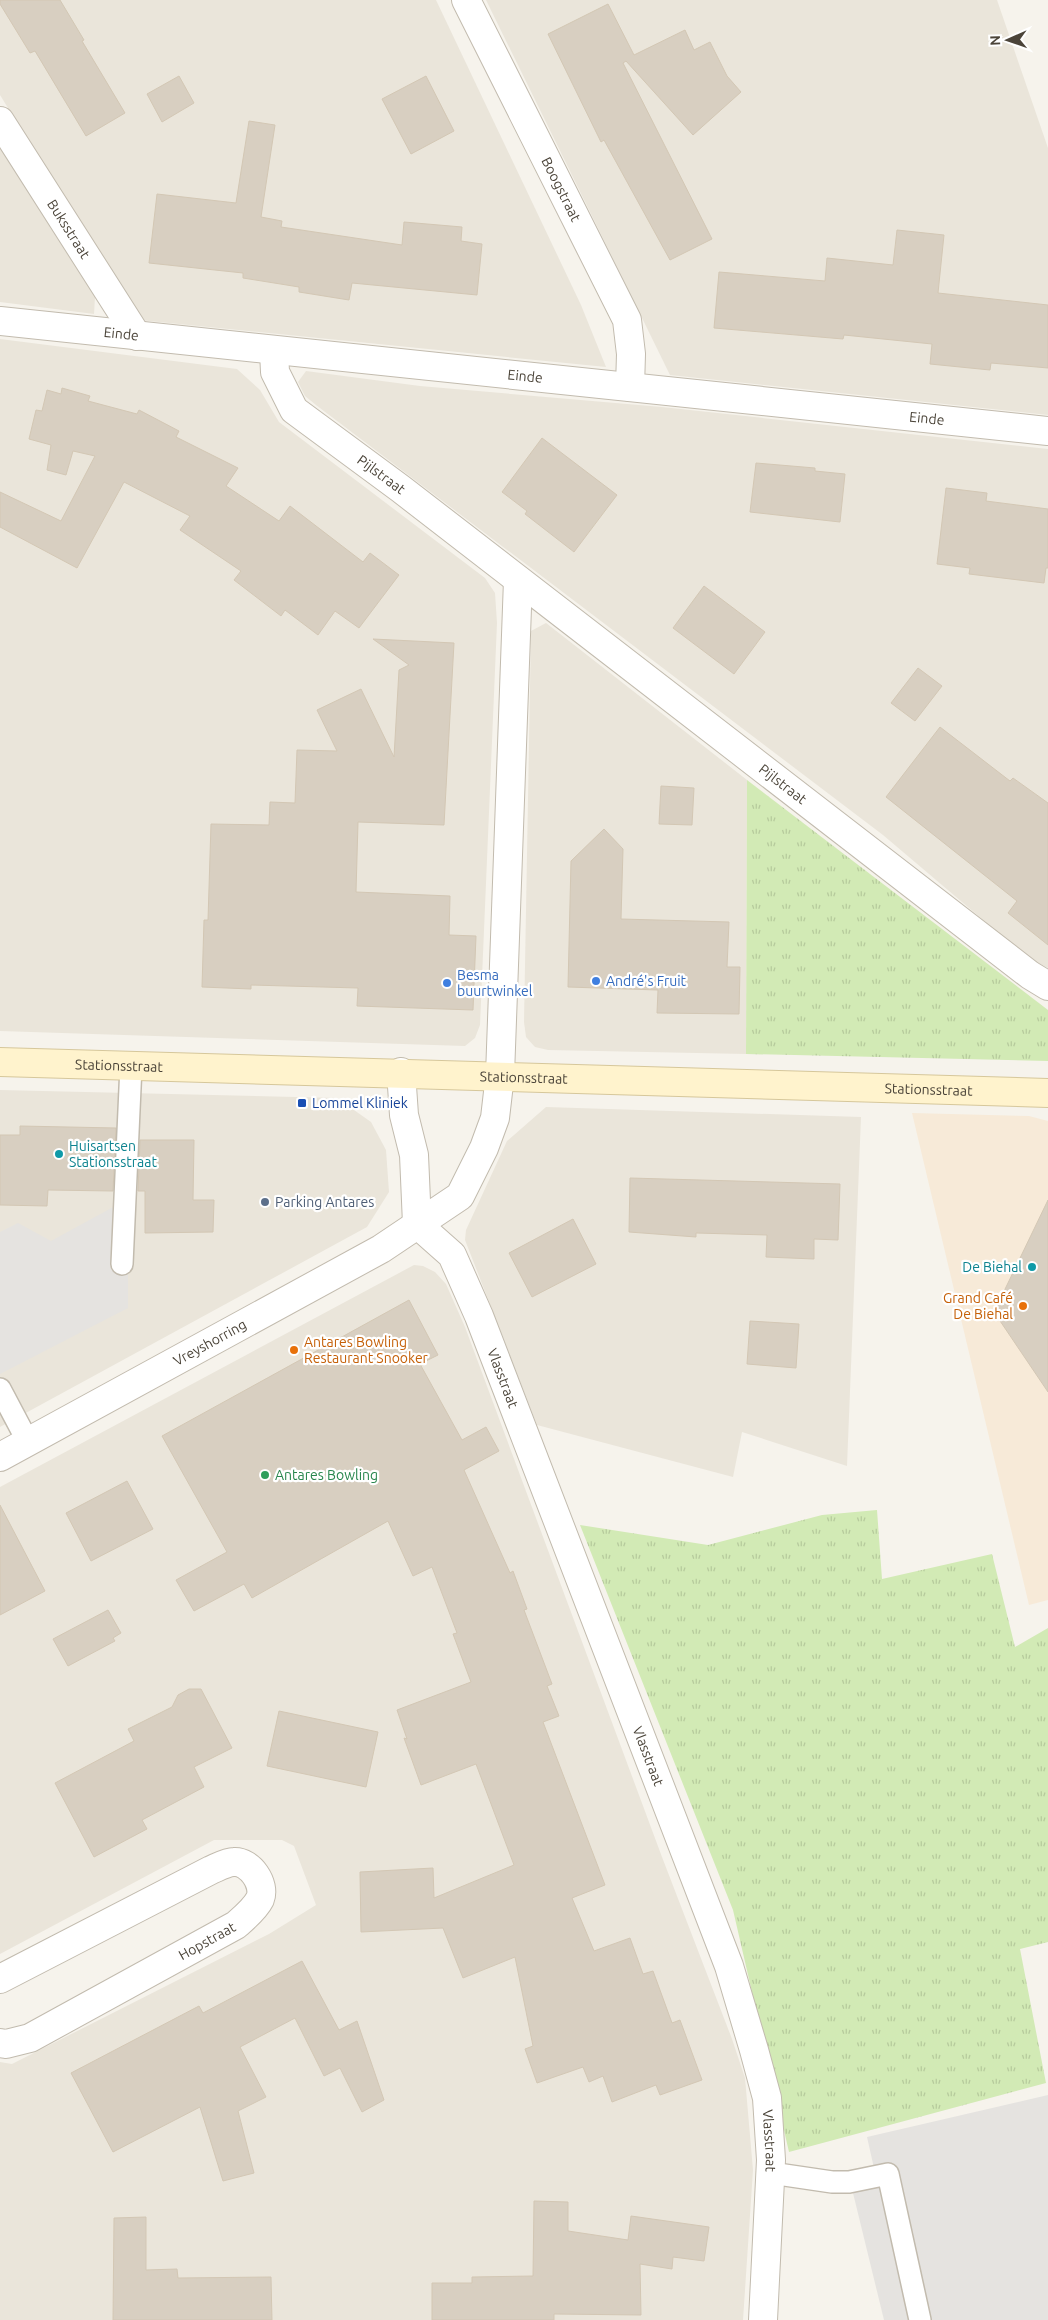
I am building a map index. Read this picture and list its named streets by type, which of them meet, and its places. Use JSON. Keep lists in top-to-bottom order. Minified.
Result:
{"streets":{"main road":["Stationsstraat"],"street":["Boogstraat","Buksstraat","Einde","Pijlstraat","Vreyshorring","Vlasstraat","Hopstraat"]},"crossings":[["Boogstraat","Einde"],["Buksstraat","Einde"],["Einde","Pijlstraat"],["Stationsstraat","Vreyshorring"],["Vreyshorring","Vlasstraat"]],"places":{"other":["André's Fruit","Besma buurtwinkel","Huisartsen Stationsstraat","Parking Antares","De Biehal","Grand Café De Biehal","Antares Bowling Restaurant Snooker","Antares Bowling"],"transit":["Lommel Kliniek"]},"north":"left"}
